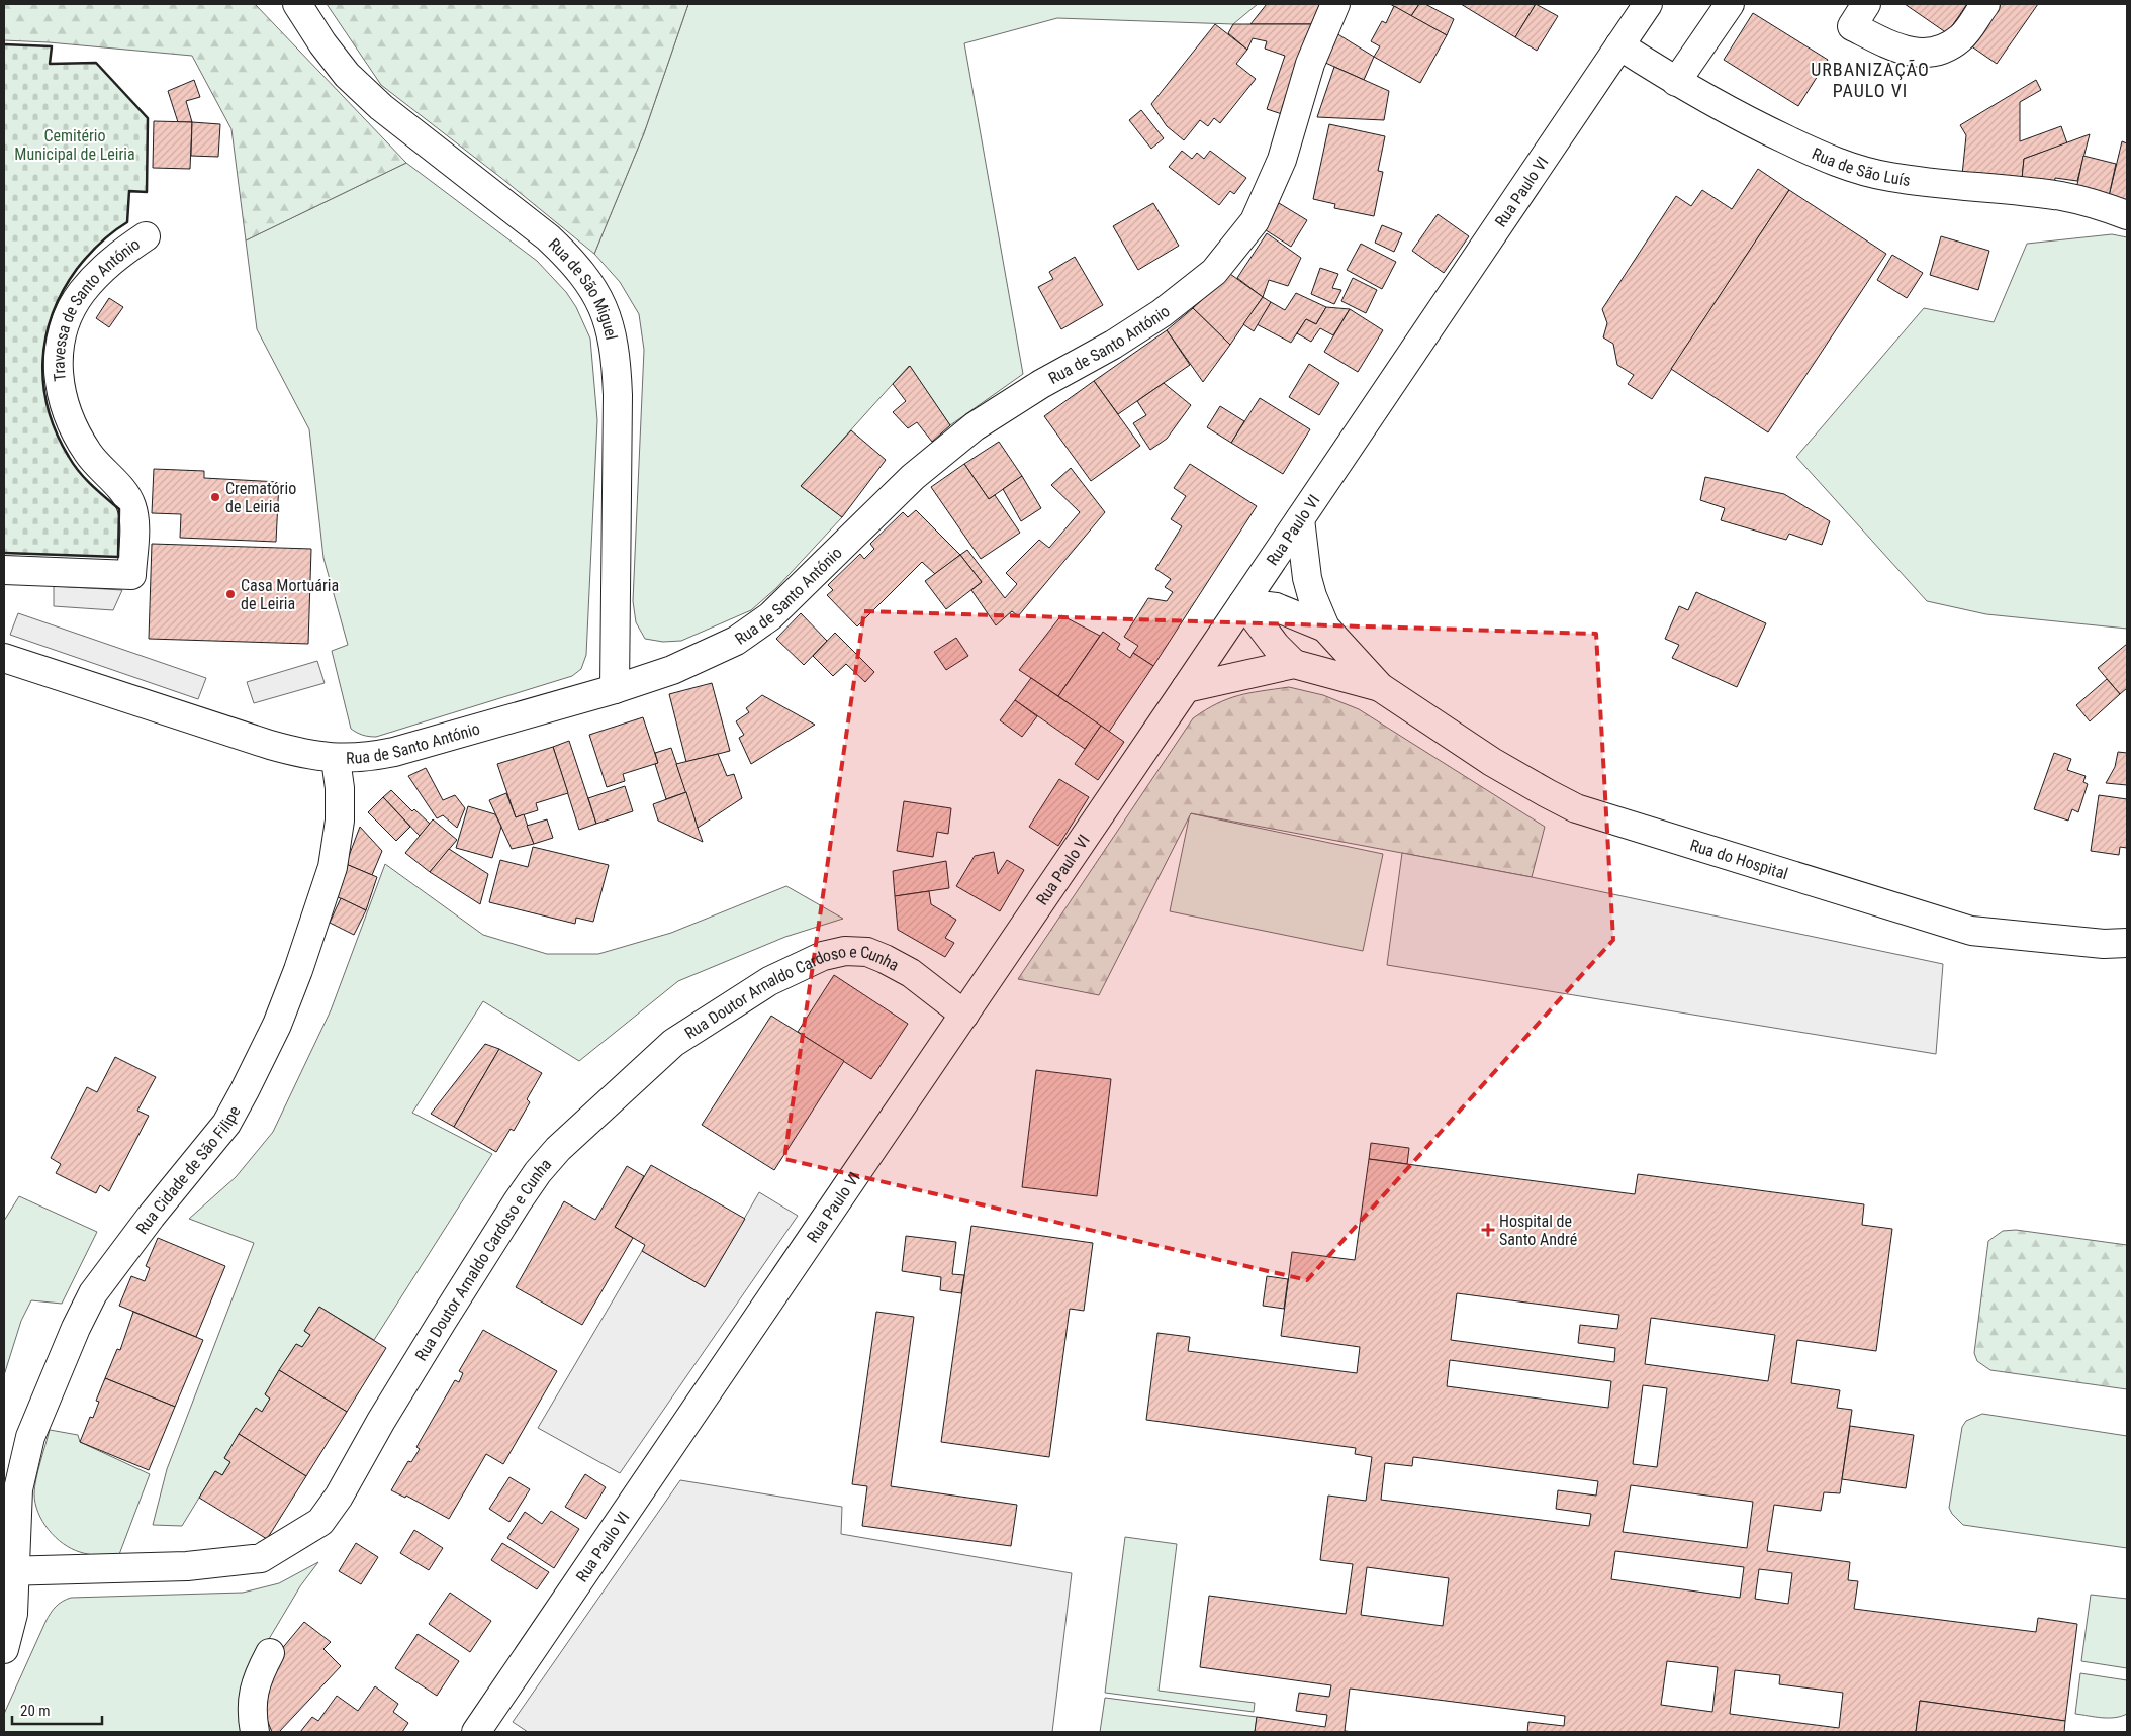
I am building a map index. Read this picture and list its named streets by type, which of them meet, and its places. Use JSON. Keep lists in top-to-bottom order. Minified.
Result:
{"streets":{"street":["Rua de São Luís","Rua Paulo VI","Rua de São Miguel","Travessa de Santo António","Rua de Santo António","Rua do Hospital","Rua Doutor Arnaldo Cardoso e Cunha","Rua Cidade de São Filipe"]},"crossings":[["Rua de São Luís","Rua Paulo VI"],["Rua Paulo VI","Rua do Hospital"],["Rua Paulo VI","Rua Doutor Arnaldo Cardoso e Cunha"],["Rua de São Miguel","Rua de Santo António"],["Rua de Santo António","Rua Cidade de São Filipe"],["Rua Doutor Arnaldo Cardoso e Cunha","Rua Cidade de São Filipe"]],"districts":["URBANIZAÇÃO PAULO VI"],"parks":["Cemitério Municipal de Leiria"],"places":{"other":["Crematório de Leiria","Casa Mortuária de Leiria"],"health":["Hospital de Santo André"]},"scale_bar":"20 m"}
